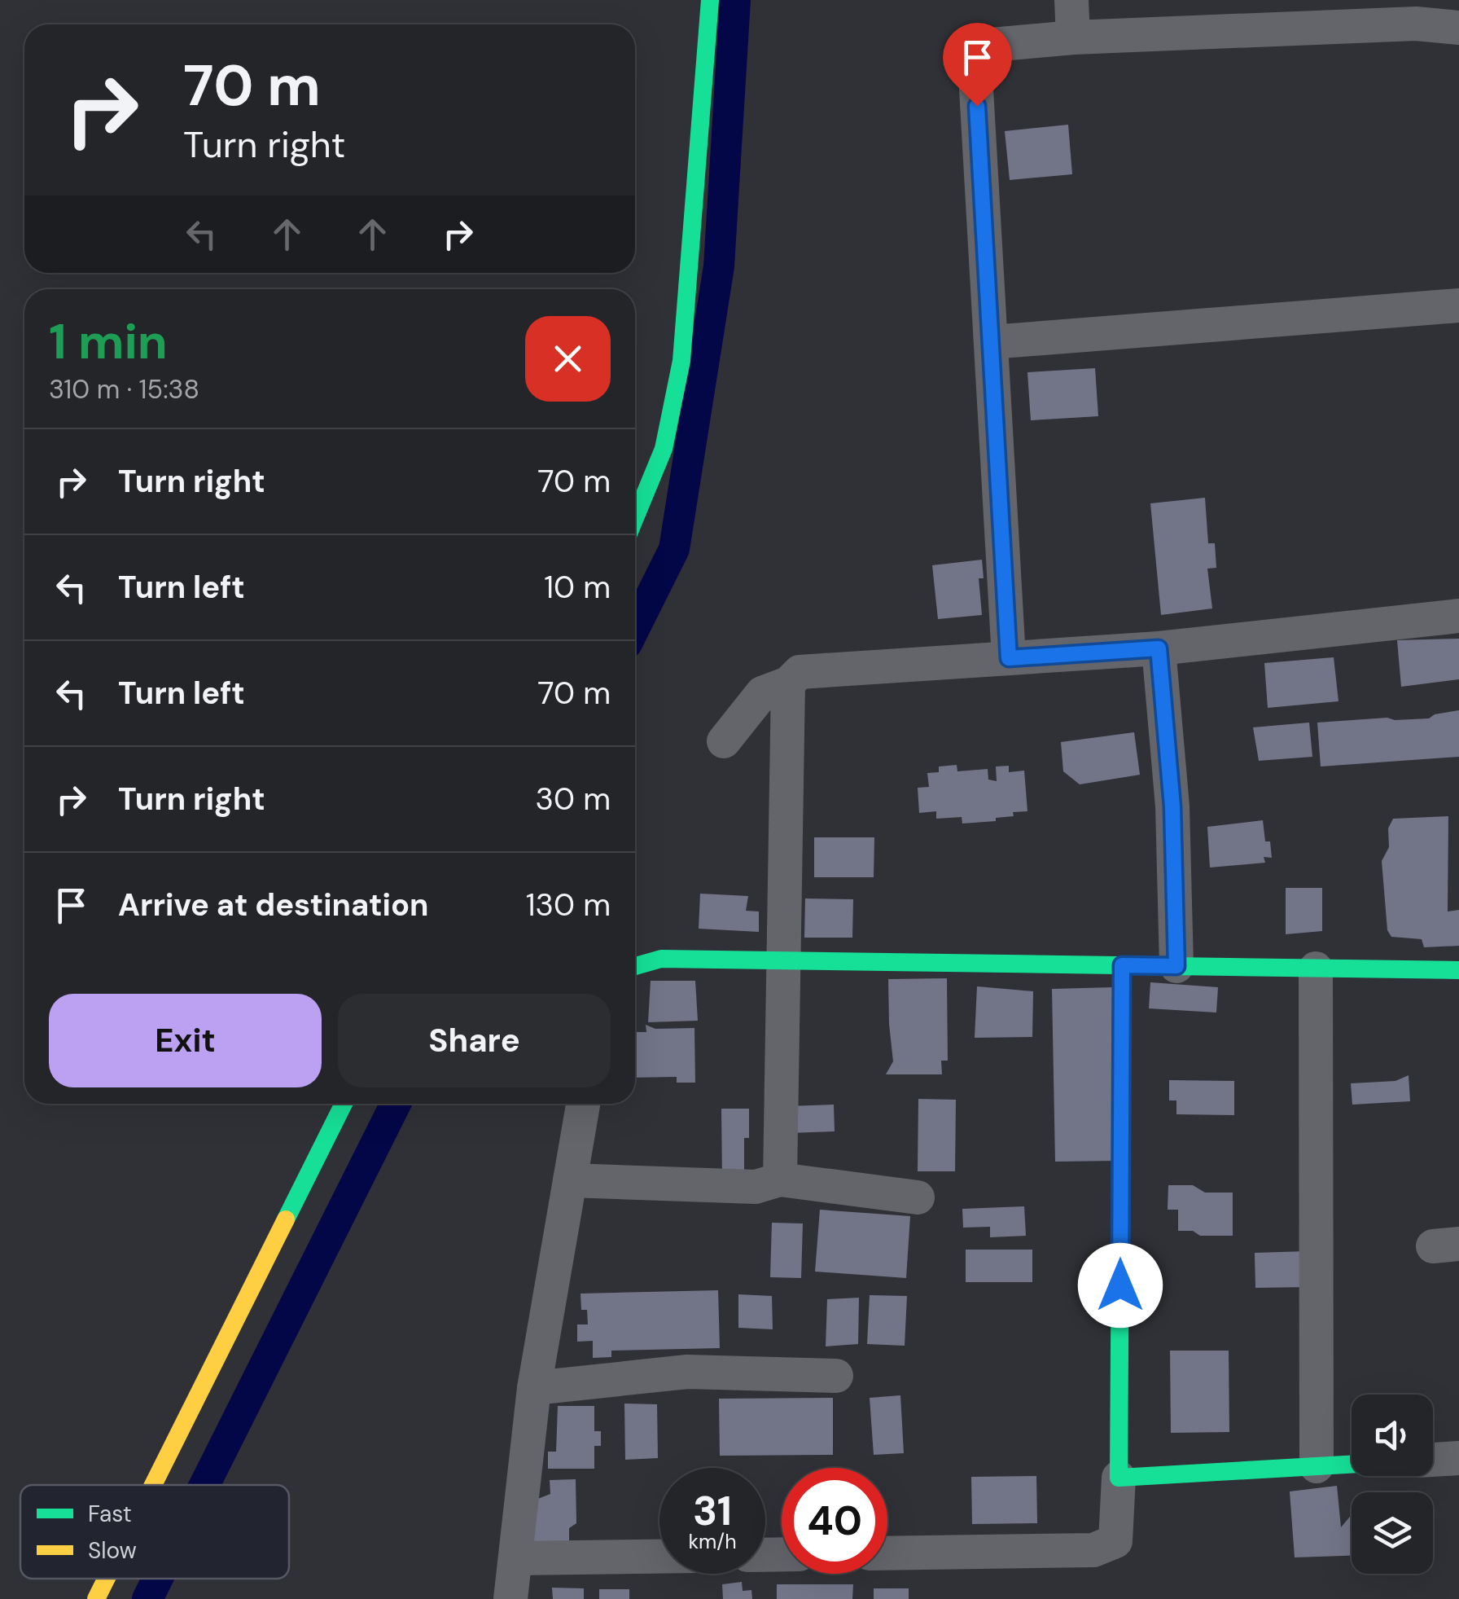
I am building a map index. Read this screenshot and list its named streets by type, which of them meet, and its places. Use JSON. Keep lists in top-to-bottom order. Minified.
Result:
{"legend":["Fast","Slow"],"page":{"turn":["70 m","Turn right"],"heading":["1 min","310 m · 15:38"],"list":[{"name":"Turn right","value":"70 m"},{"name":"Turn left","value":"10 m"},{"name":"Turn left","value":"70 m"},{"name":"Turn right","value":"30 m"},{"name":"Arrive at destination","value":"130 m"}],"buttons":["Exit","Share"],"speed":"31 km/h","limit":"40"}}
